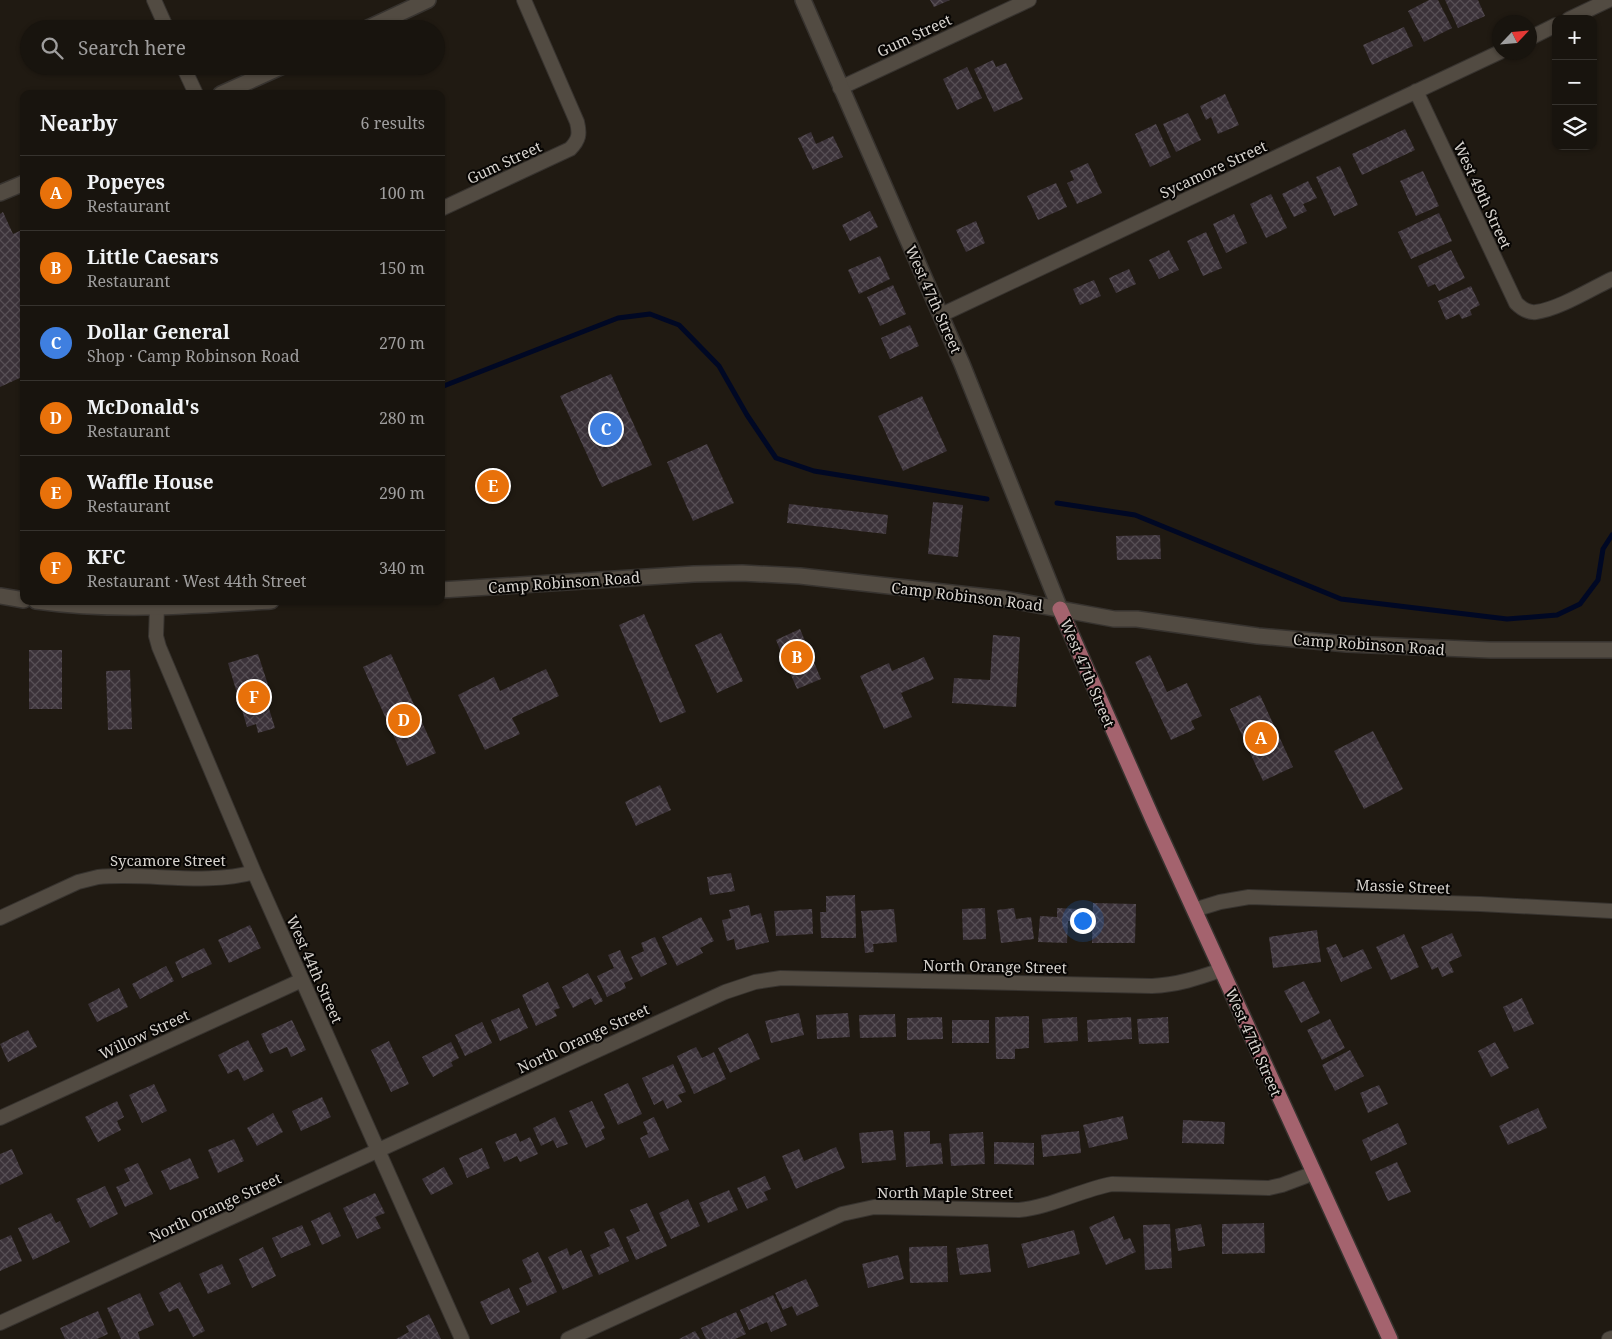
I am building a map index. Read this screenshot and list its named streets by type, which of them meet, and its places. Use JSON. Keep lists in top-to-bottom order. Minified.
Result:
{"streets":{"main road":["West 47th Street","Camp Robinson Road"],"street":["Gum Street","Sycamore Street","West 49th Street","Massie Street","North Orange Street","West 44th Street","Willow Street","North Maple Street"]},"crossings":[["Gum Street","West 47th Street"],["Sycamore Street","West 49th Street"],["Sycamore Street","West 47th Street"],["Sycamore Street","West 44th Street"],["West 47th Street","Camp Robinson Road"],["West 47th Street","Massie Street"],["West 47th Street","North Orange Street"],["West 47th Street","North Maple Street"],["North Orange Street","West 44th Street"],["West 44th Street","Willow Street"]],"north":"top right","page":{"map_buttons":["+","−"],"search":"Search here","heading":["Nearby","6 results"],"list":[{"mark":"A","name":"Popeyes","note":"Restaurant","value":"100 m"},{"mark":"B","name":"Little Caesars","note":"Restaurant","value":"150 m"},{"mark":"C","name":"Dollar General","note":"Shop · Camp Robinson Road","value":"270 m"},{"mark":"D","name":"McDonald's","note":"Restaurant","value":"280 m"},{"mark":"E","name":"Waffle House","note":"Restaurant","value":"290 m"},{"mark":"F","name":"KFC","note":"Restaurant · West 44th Street","value":"340 m"}],"pins":["C","E","B","F","D","A"]}}
